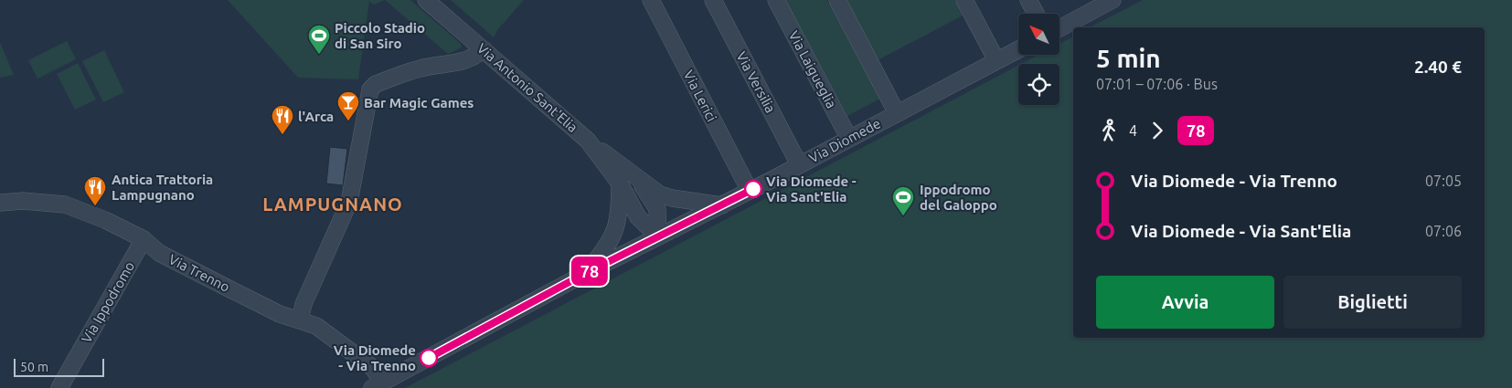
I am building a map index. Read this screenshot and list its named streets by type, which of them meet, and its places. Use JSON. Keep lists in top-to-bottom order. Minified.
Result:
{"streets":{"street":["Via Laigueglia","Via Versilia","Via Antonio Sant'Elia","Via Lerici","Via Diomede","Via Trenno","Via Ippodromo"]},"crossings":[["Via Laigueglia","Via Diomede"],["Via Versilia","Via Diomede"],["Via Antonio Sant'Elia","Via Diomede"],["Via Lerici","Via Diomede"],["Via Diomede","Via Trenno"],["Via Trenno","Via Ippodromo"]],"districts":["LAMPUGNANO"],"places":{"sports":["Piccolo Stadio di San Siro","Ippodromo del Galoppo"],"bar":["Bar Magic Games"],"restaurant":["l'Arca","Antica Trattoria Lampugnano"],"other":["Via Diomede - Via Sant'Elia","Via Diomede - Via Trenno"]},"lines":["bus line 78"],"scale_bar":"50 m","north":"top left","page":{"on_map":"78","heading":["5 min","07:01 – 07:06 · Bus","2.40 €"],"legs":["4","78"],"list":[{"name":"Via Diomede - Via Trenno","value":"07:05"},{"name":"Via Diomede - Via Sant'Elia","value":"07:06"}],"buttons":["Avvia","Biglietti"],"scale":"50 m"}}
